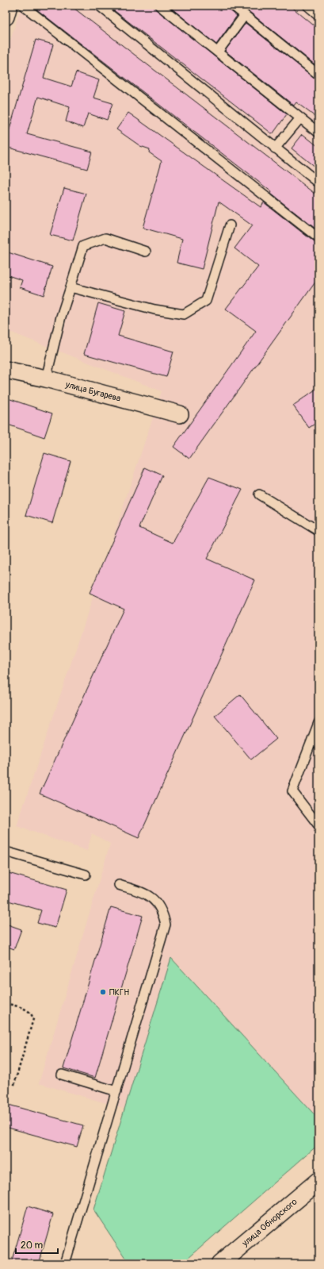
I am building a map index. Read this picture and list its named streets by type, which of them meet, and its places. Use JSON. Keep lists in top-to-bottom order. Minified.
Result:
{"streets":{"main road":["улица Обнорского"],"street":["улица Бугарева"]},"places":["ПКГН"],"scale_bar":"20 m"}
